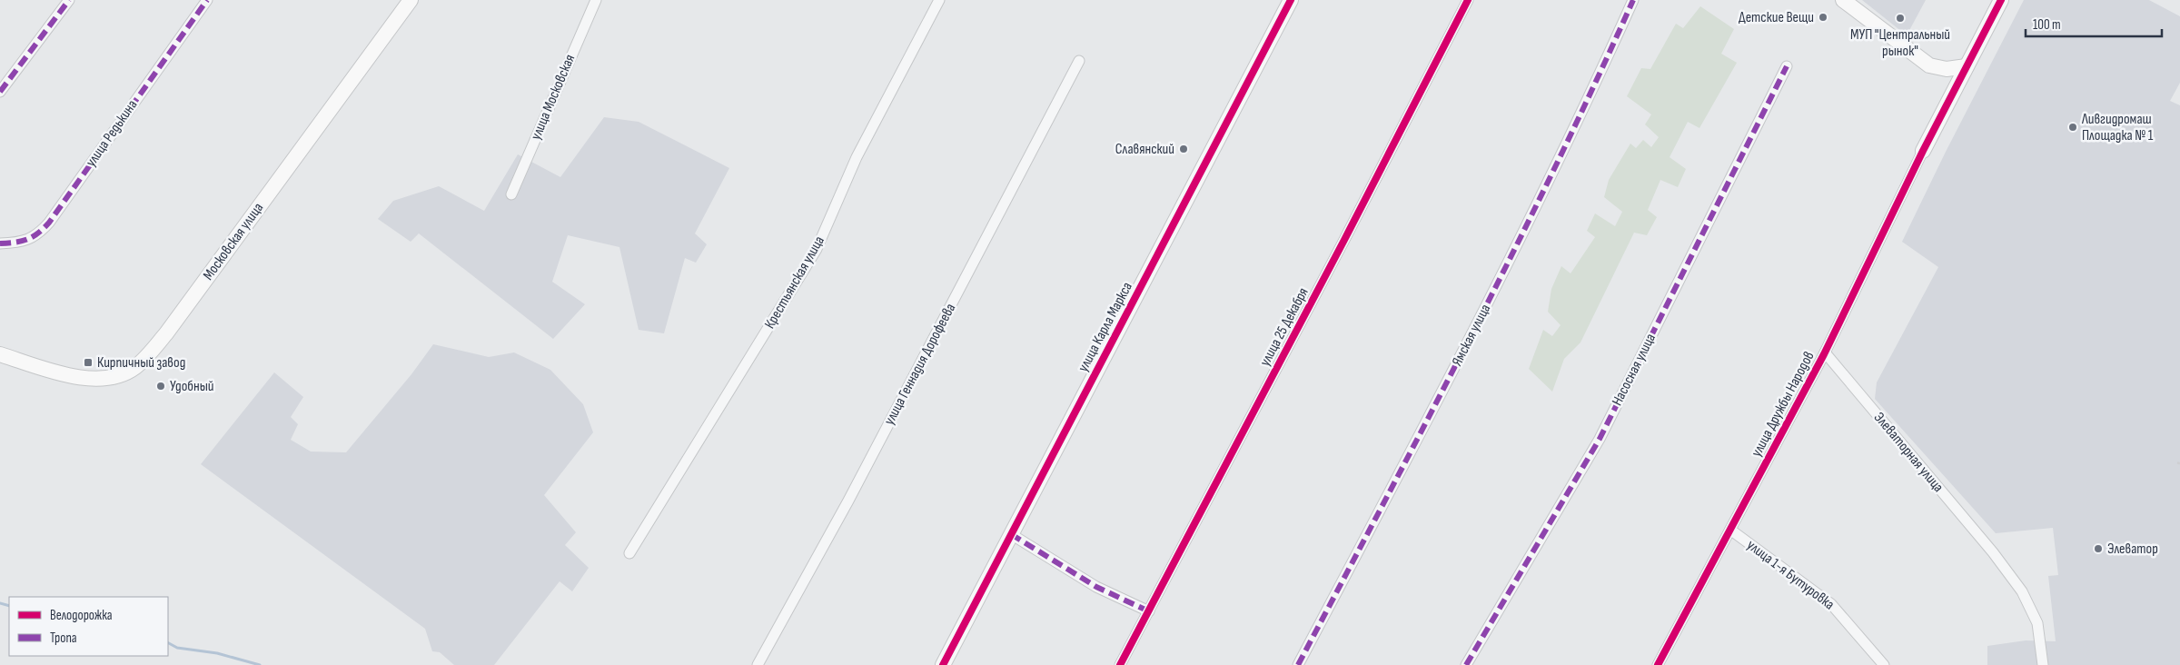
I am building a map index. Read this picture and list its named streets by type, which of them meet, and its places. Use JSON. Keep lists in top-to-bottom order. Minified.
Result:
{"streets":{"street":["улица Московская","улица Редькина","Московская улица","Крестьянская улица","улица Карла Маркса","улица 25 Декабря","Ямская улица","улица Геннадия Дорофеева","Насосная улица","улица Дружбы Народов","Элеваторная улица","улица 1-я Бутуровка"]},"crossings":[["улица Дружбы Народов","Элеваторная улица"],["улица Дружбы Народов","улица 1-я Бутуровка"]],"places":{"other":["Детские Вещи","МУП \"Центральный рынок\"","Ливгидромаш Площадка № 1","Славянский","Удобный","Элеватор"],"transit":["Кирпичный завод"]},"legend":["Велодорожка","Тропа"],"scale_bar":"100 m"}
